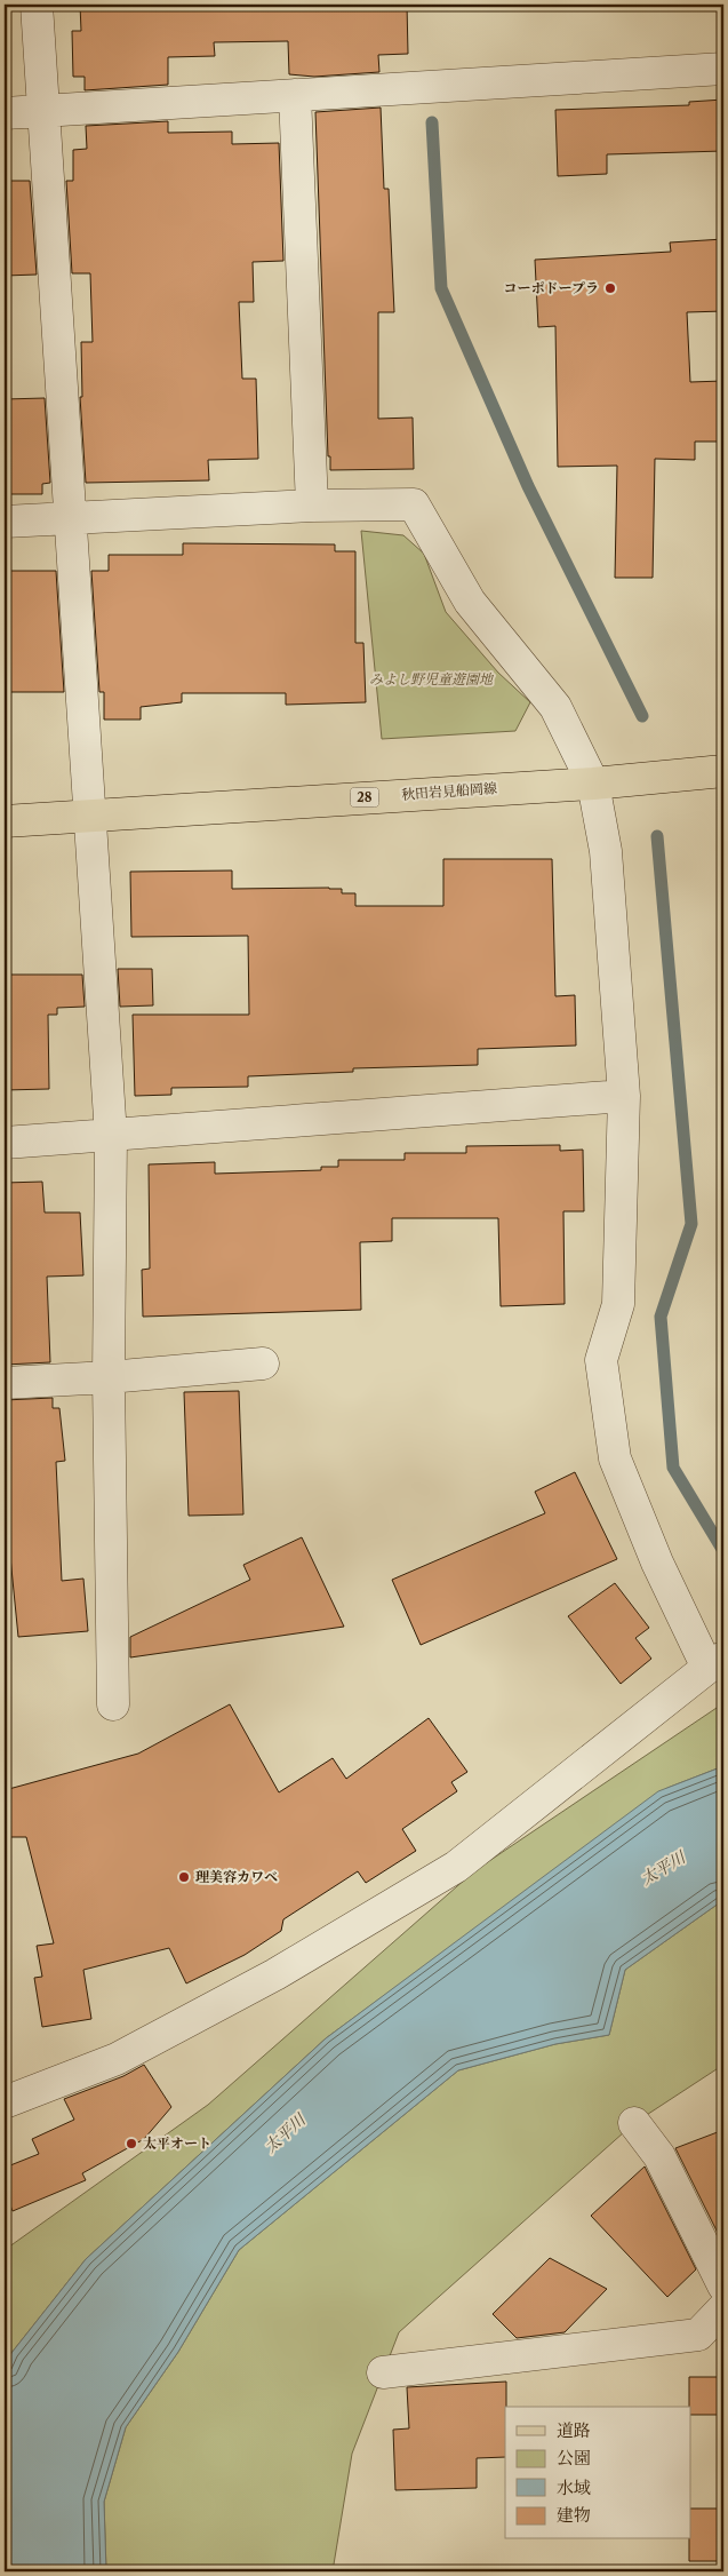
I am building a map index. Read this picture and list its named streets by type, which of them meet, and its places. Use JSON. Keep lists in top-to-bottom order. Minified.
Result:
{"streets":{"main road":["秋田岩見船岡線","28"]},"water":["太平川"],"parks":["みよし野児童遊園地"],"places":["コーポドープラ","理美容カワベ","太平オート"],"legend":["道路","公園","水域","建物"]}
